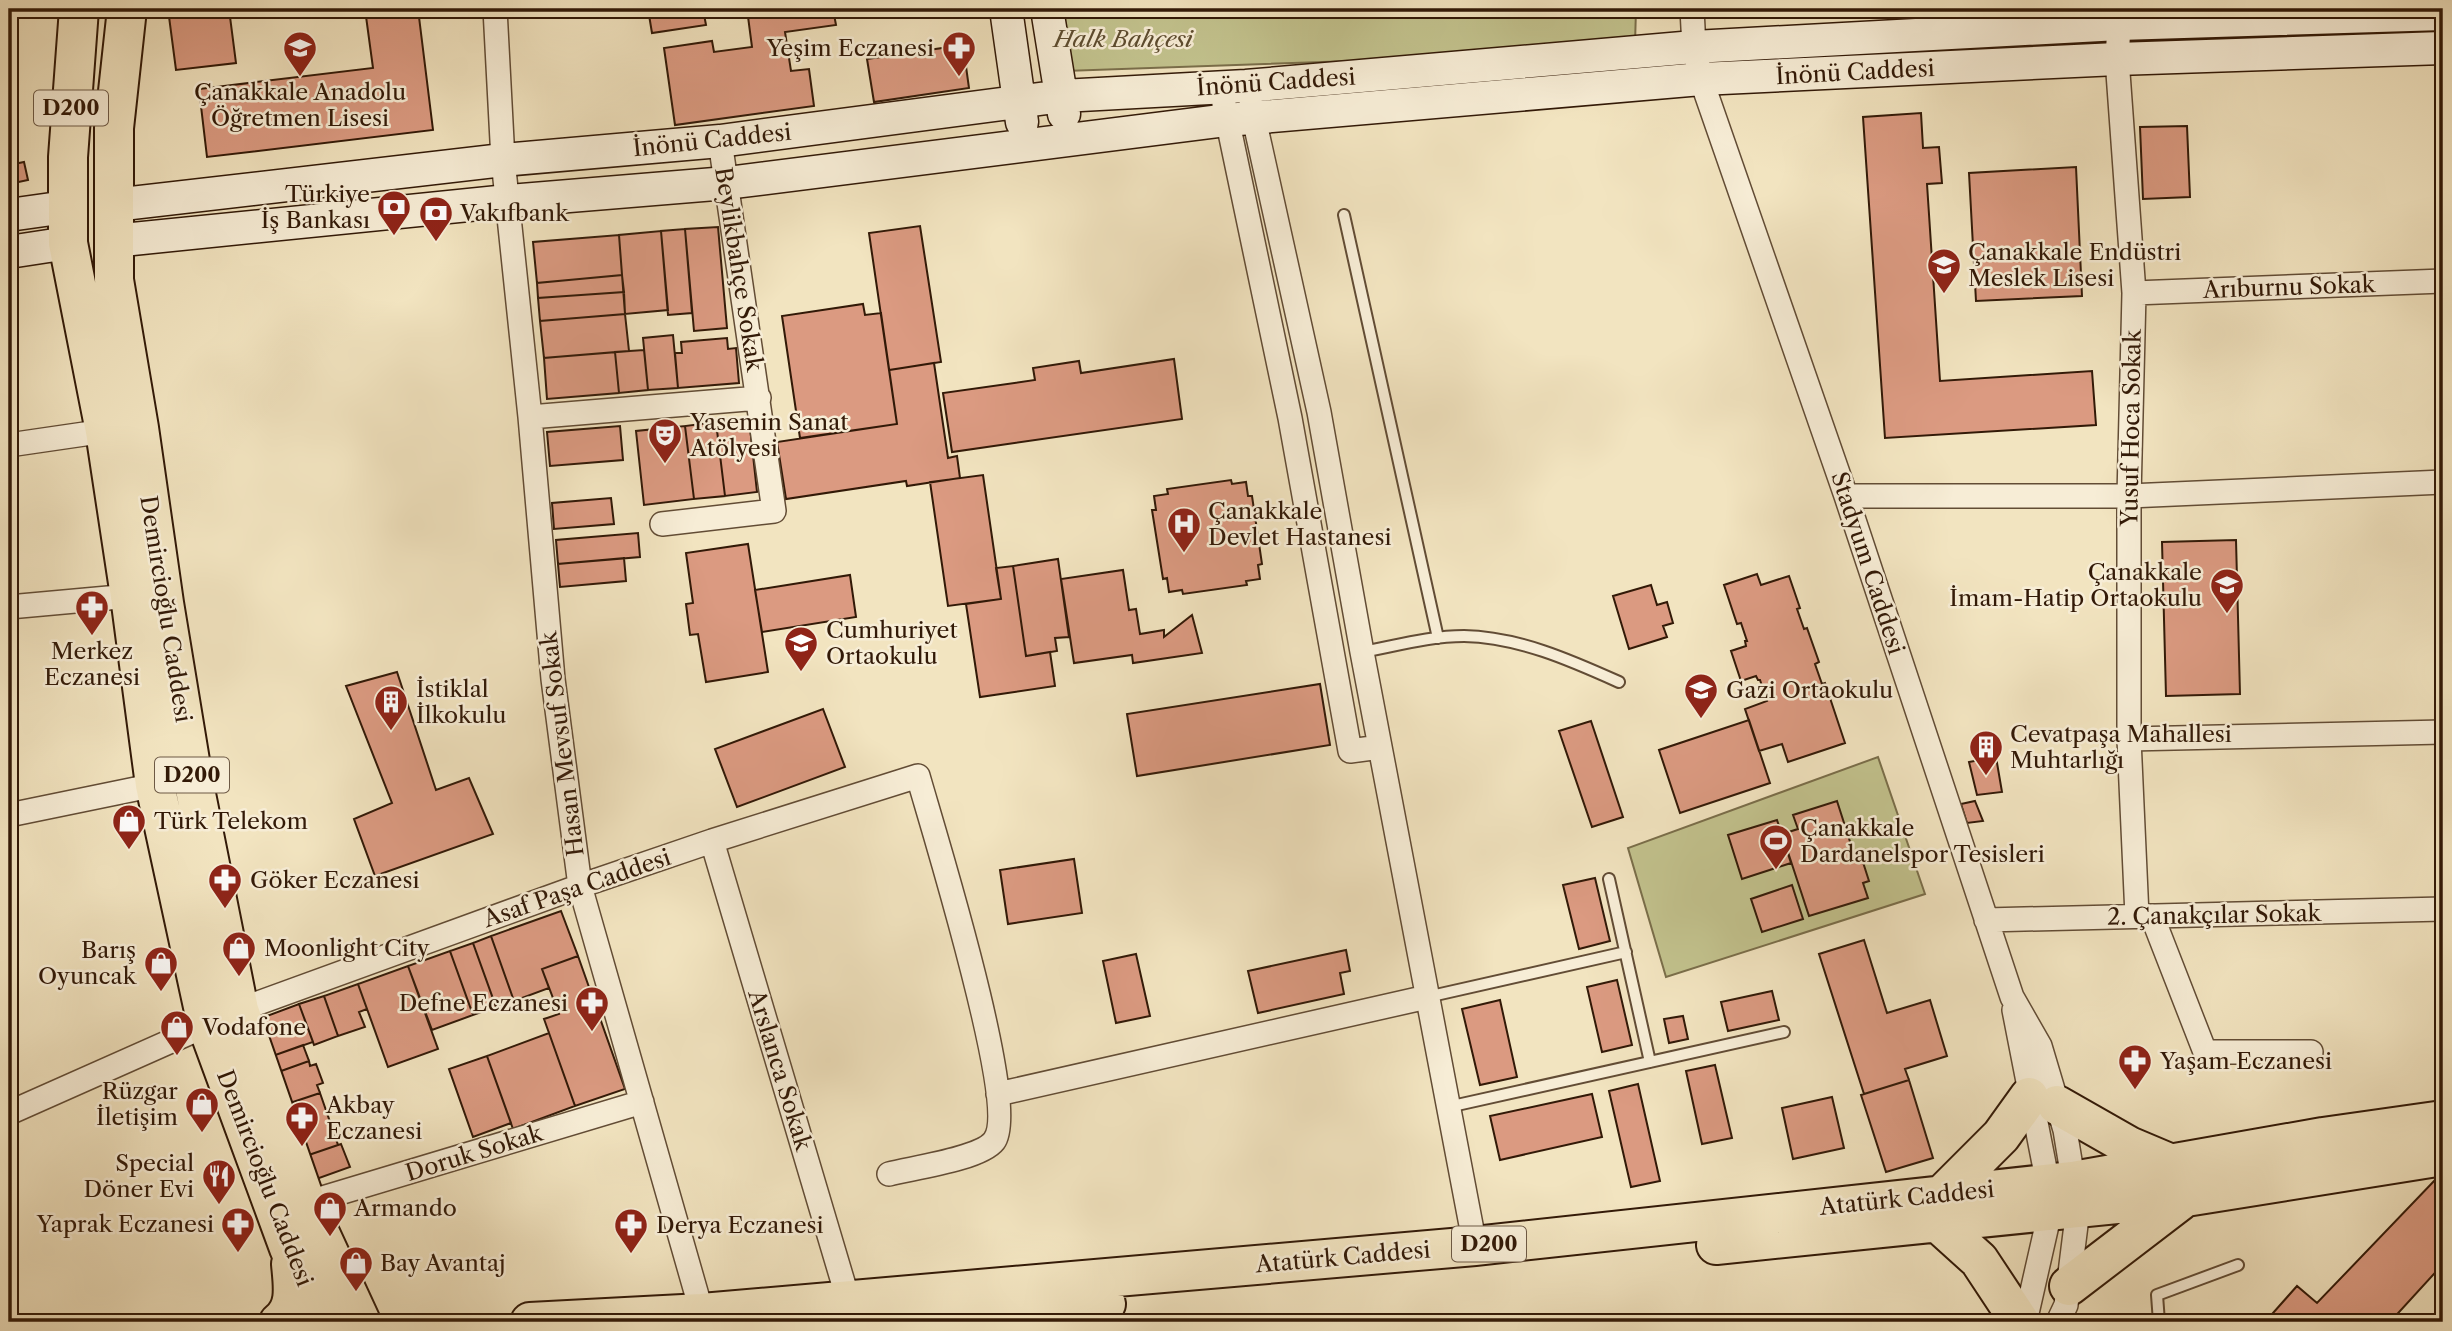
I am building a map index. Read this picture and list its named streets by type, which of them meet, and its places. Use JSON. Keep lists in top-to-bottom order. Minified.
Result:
{"streets":{"highway":["D200","Demircioğlu Caddesi","Atatürk Caddesi"],"main road":["İnönü Caddesi"],"street":["Beylikbahçe Sokak","Arıburnu Sokak","Yusuf Hoca Sokak","Stadyum Caddesi","Hasan Mevsuf Sokak","Asaf Paşa Caddesi","2. Çanakçılar Sokak","Arslanca Sokak","Doruk Sokak"]},"crossings":[["İnönü Caddesi","D200"],["İnönü Caddesi","Beylikbahçe Sokak"],["İnönü Caddesi","Yusuf Hoca Sokak"],["İnönü Caddesi","Stadyum Caddesi"],["İnönü Caddesi","Demircioğlu Caddesi"],["İnönü Caddesi","Hasan Mevsuf Sokak"],["D200","Demircioğlu Caddesi"],["Beylikbahçe Sokak","Hasan Mevsuf Sokak"],["Arıburnu Sokak","Yusuf Hoca Sokak"],["Yusuf Hoca Sokak","2. Çanakçılar Sokak"],["Stadyum Caddesi","2. Çanakçılar Sokak"],["Stadyum Caddesi","Atatürk Caddesi"],["Demircioğlu Caddesi","Asaf Paşa Caddesi"],["Demircioğlu Caddesi","Doruk Sokak"],["Hasan Mevsuf Sokak","Asaf Paşa Caddesi"],["Hasan Mevsuf Sokak","Doruk Sokak"],["Hasan Mevsuf Sokak","Atatürk Caddesi"],["Asaf Paşa Caddesi","Arslanca Sokak"],["Arslanca Sokak","Atatürk Caddesi"]],"parks":["Halk Bahçesi"],"places":{"school or university":["Çanakkale Anadolu Öğretmen Lisesi","Çanakkale Endüstri Meslek Lisesi","Çanakkale İmam-Hatip Ortaokulu","Cumhuriyet Ortaokulu","Gazi Ortaokulu"],"pharmacy":["Yeşim Eczanesi","Merkez Eczanesi","Göker Eczanesi","Defne Eczanesi","Yaşam Eczanesi","Akbay Eczanesi","Yaprak Eczanesi","Derya Eczanesi"],"bank":["Türkiye İş Bankası","Vakıfbank"],"theatre":["Yasemin Sanat Atölyesi"],"hospital":["Çanakkale Devlet Hastanesi"],"building":["İstiklal İlkokulu","Cevatpaşa Mahallesi Muhtarlığı"],"shop":["Türk Telekom","Moonlight City","Barış Oyuncak","Vodafone","Rüzgar İletişim","Armando","Bay Avantaj"],"sports":["Çanakkale Dardanelspor Tesisleri"],"restaurant":["Special Döner Evi"]}}
